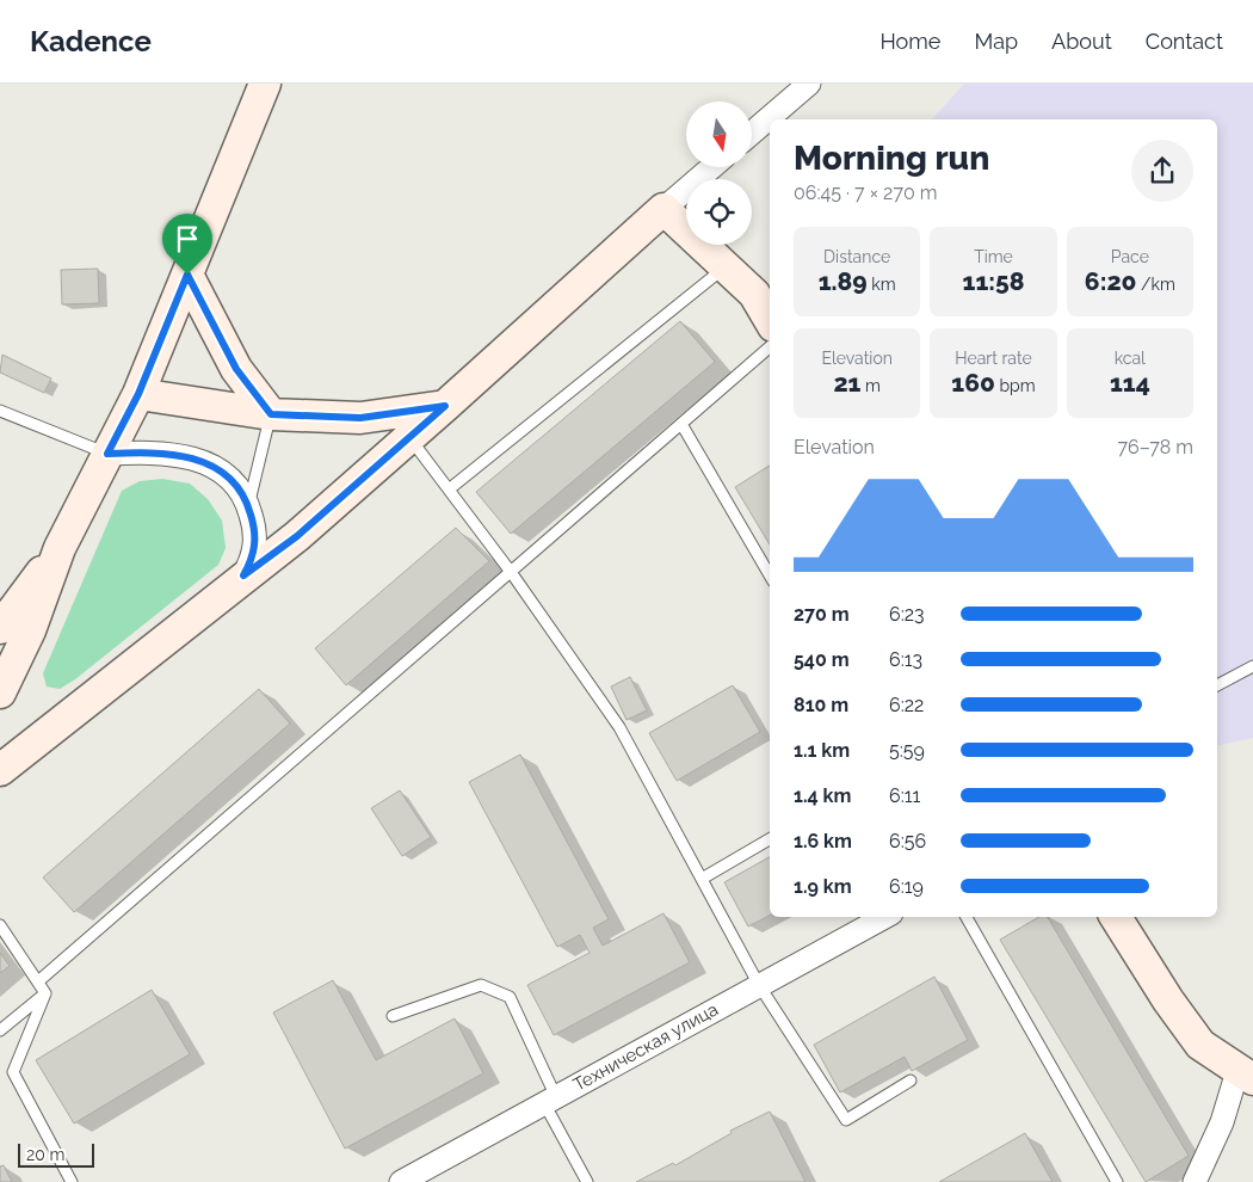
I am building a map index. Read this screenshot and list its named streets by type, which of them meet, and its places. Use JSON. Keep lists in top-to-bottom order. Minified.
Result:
{"streets":{"street":["Техническая улица"]},"scale_bar":"20 m","north":"bottom","page":{"header":"Kadence","nav":["Home","Map","About","Contact"],"heading":["Morning run","06:45 · 7 × 270 m"],"stats":[["Distance","1.89 km"],["Time","11:58"],["Pace","6:20 /km"],["Elevation","21 m"],["Heart rate","160 bpm"],["kcal","114"]],"chart":["Elevation","76–78 m"],"list":[{"name":"270 m","note":"6:23"},{"name":"540 m","note":"6:13"},{"name":"810 m","note":"6:22"},{"name":"1.1 km","note":"5:59"},{"name":"1.4 km","note":"6:11"},{"name":"1.6 km","note":"6:56"},{"name":"1.9 km","note":"6:19"}],"scale":"20 m"}}
